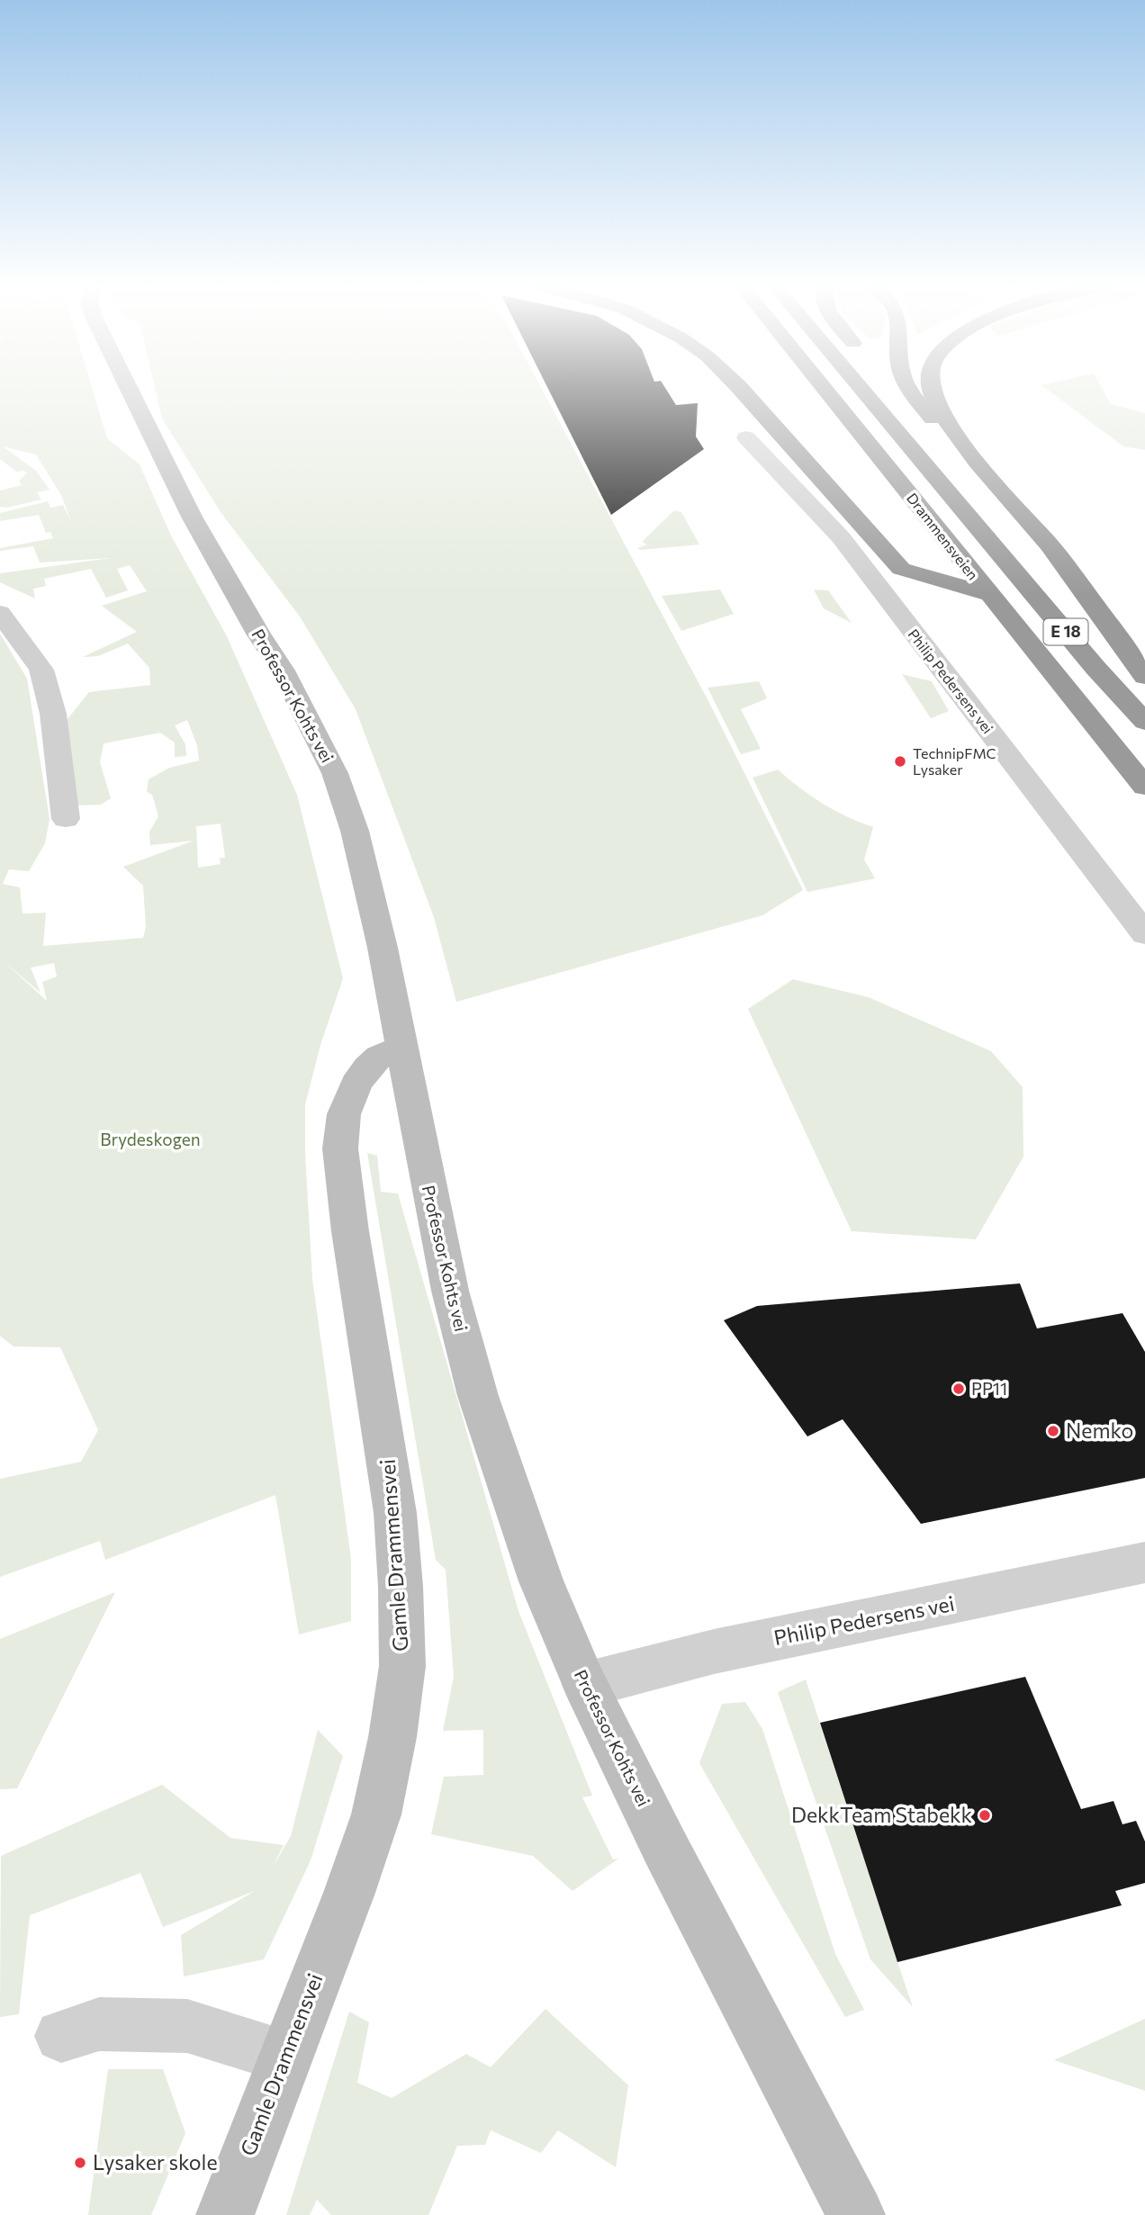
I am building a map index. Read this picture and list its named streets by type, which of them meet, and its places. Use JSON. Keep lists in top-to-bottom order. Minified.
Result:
{"streets":{"highway":["Drammensveien","E 18"],"main road":["Professor Kohts vei","Gamle Drammensvei"],"street":["Philip Pedersens vei"]},"crossings":[["Drammensveien","E 18"],["Philip Pedersens vei","Professor Kohts vei"],["Professor Kohts vei","Gamle Drammensvei"]],"parks":["Brydeskogen"],"places":["TechnipFMC Lysaker","PP11","Nemko","DekkTeam Stabekk","Lysaker skole"]}
